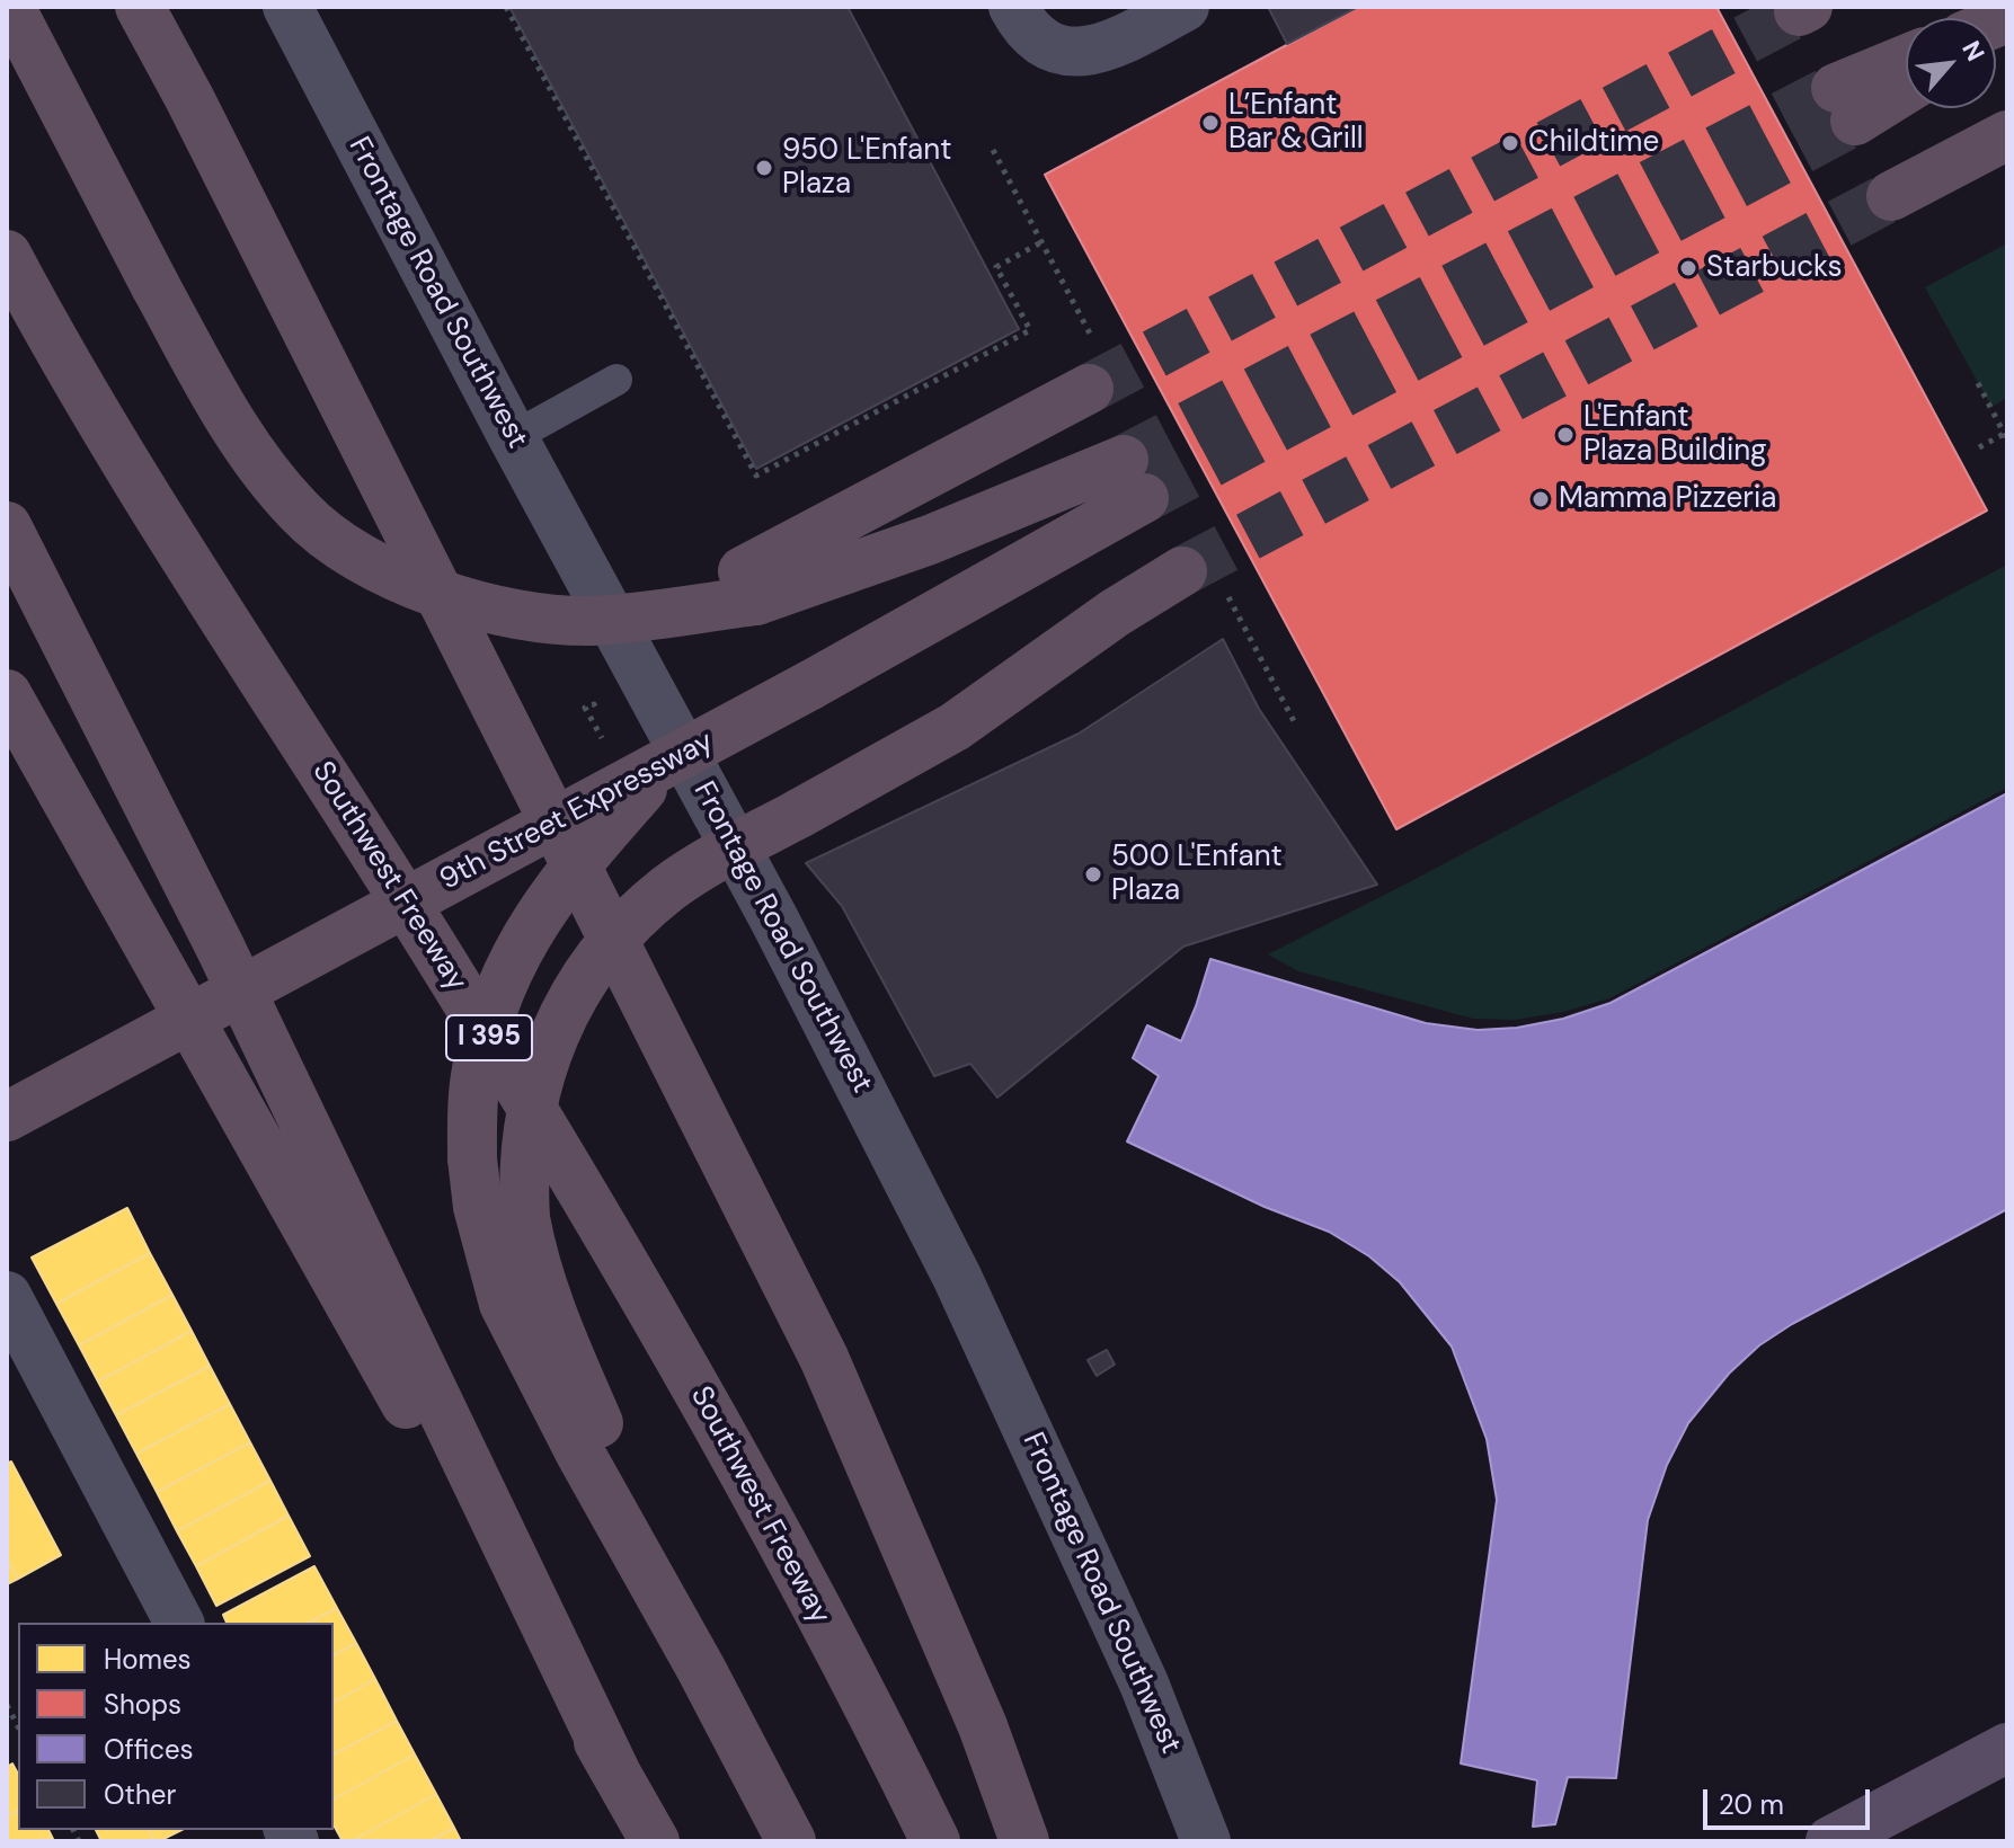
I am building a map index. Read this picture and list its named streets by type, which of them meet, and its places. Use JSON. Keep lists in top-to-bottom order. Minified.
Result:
{"streets":{"highway":["9th Street Expressway","Southwest Freeway","I 395"],"street":["Frontage Road Southwest"]},"places":["L’Enfant Bar & Grill","Childtime","950 L'Enfant Plaza","Starbucks","L'Enfant Plaza Building","Mamma Pizzeria","500 L'Enfant Plaza"],"legend":["Homes","Shops","Offices","Other"],"scale_bar":"20 m","north":"top right"}
